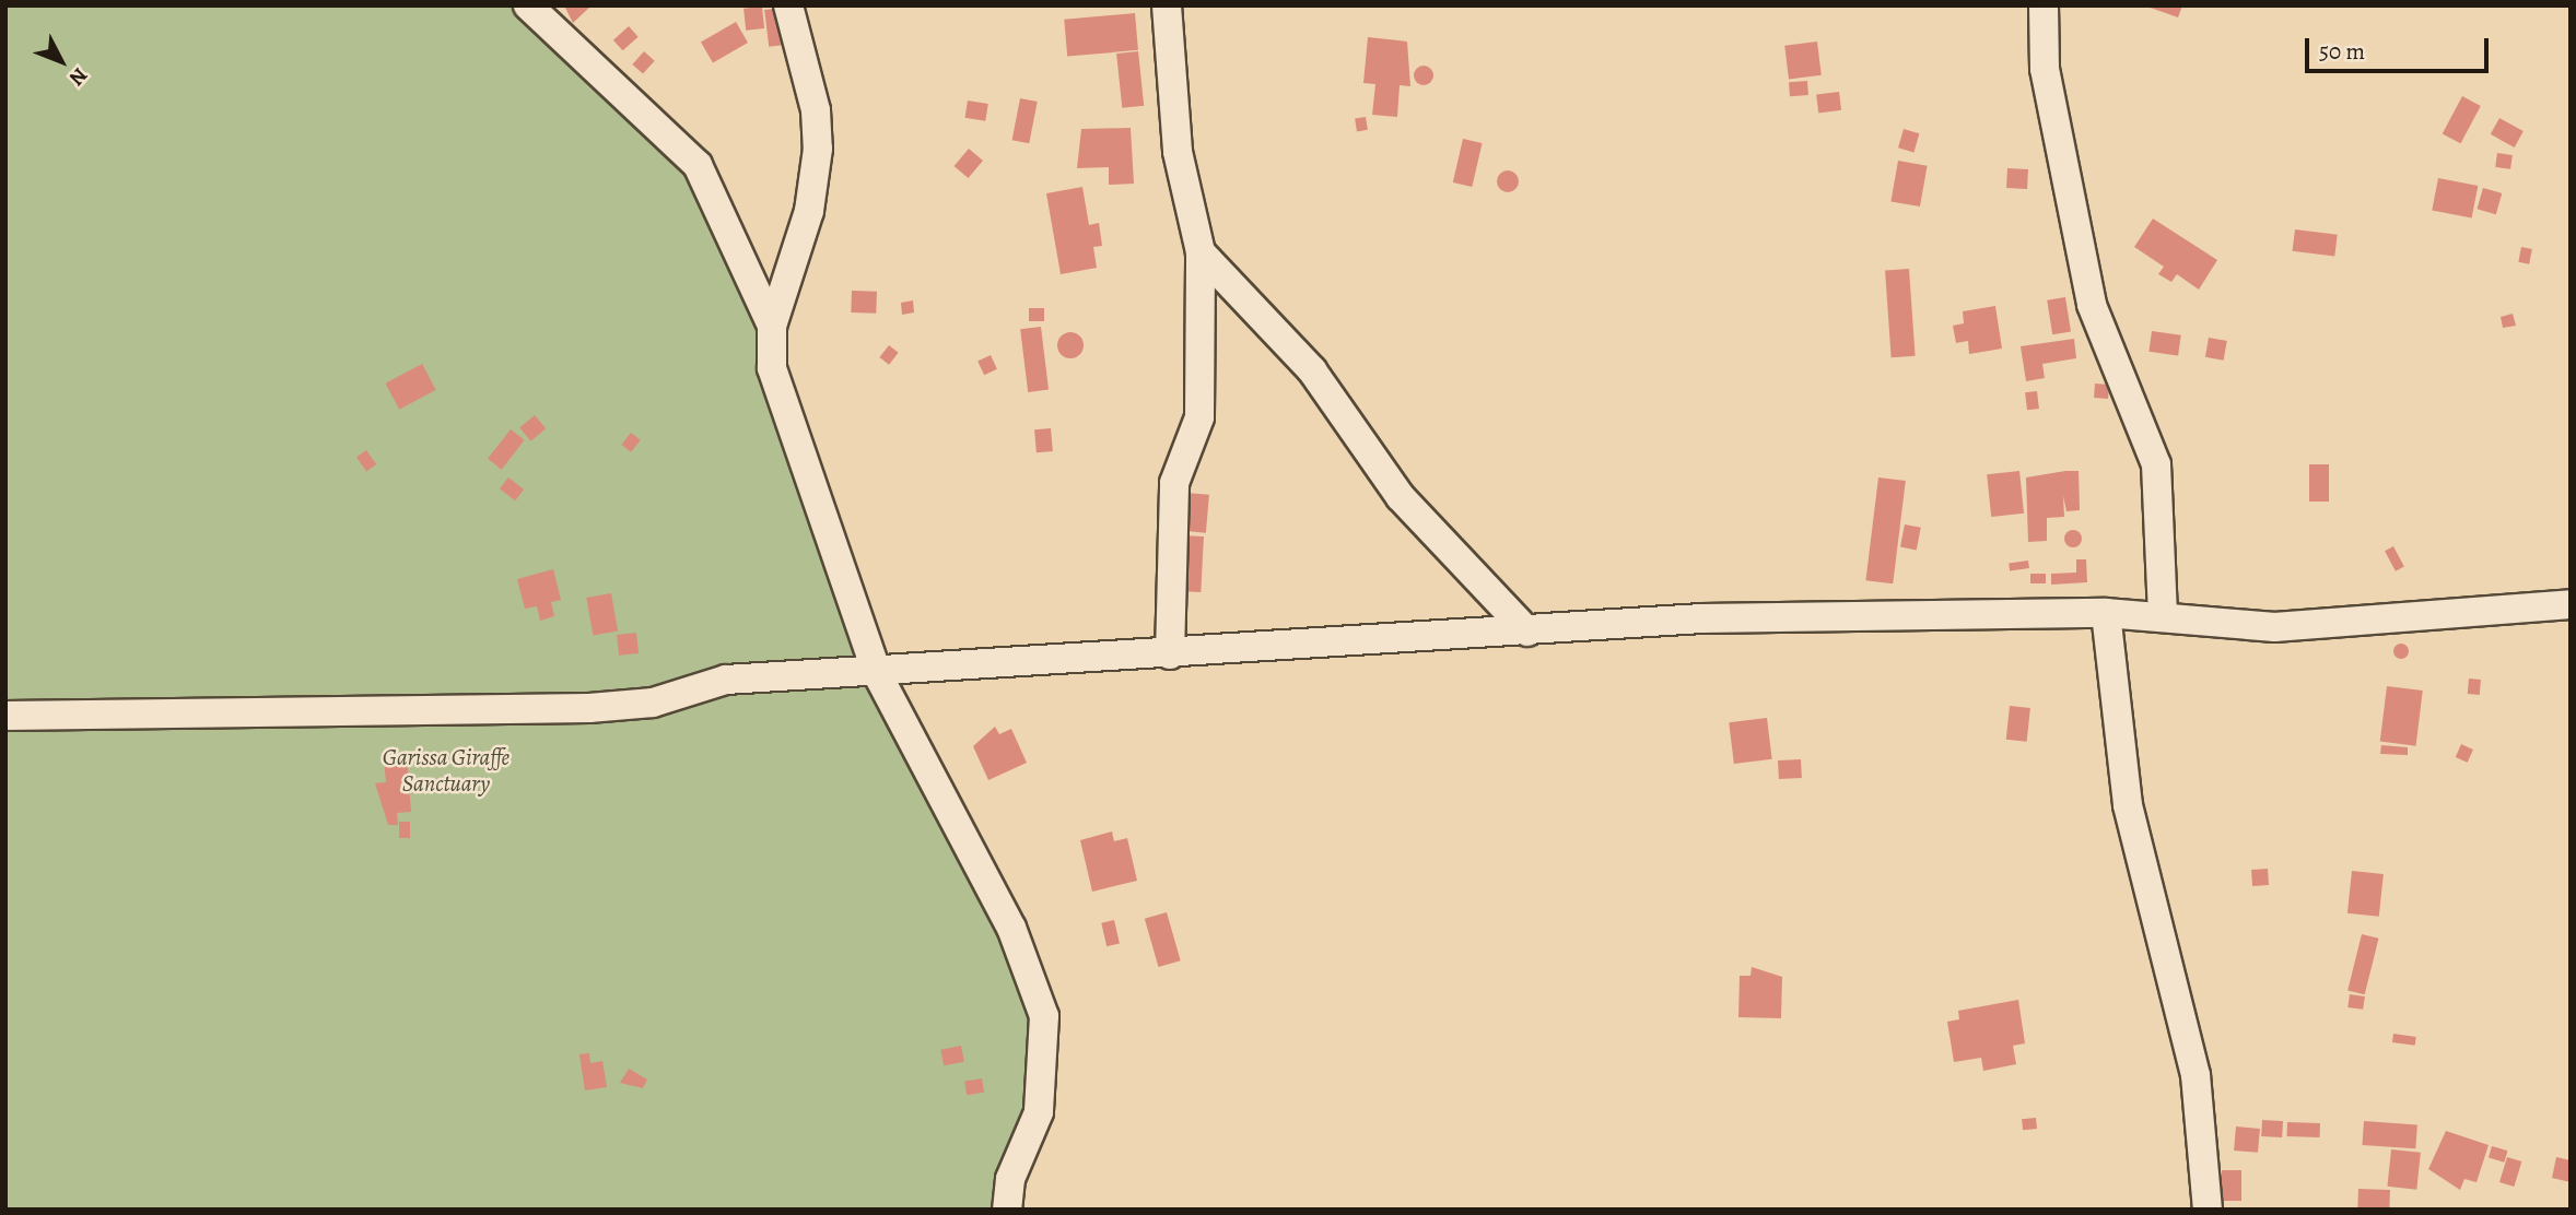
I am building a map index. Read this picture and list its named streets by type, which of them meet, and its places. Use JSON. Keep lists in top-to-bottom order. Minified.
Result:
{"parks":["Garissa Giraffe Sanctuary"],"scale_bar":"50 m","north":"bottom right"}
